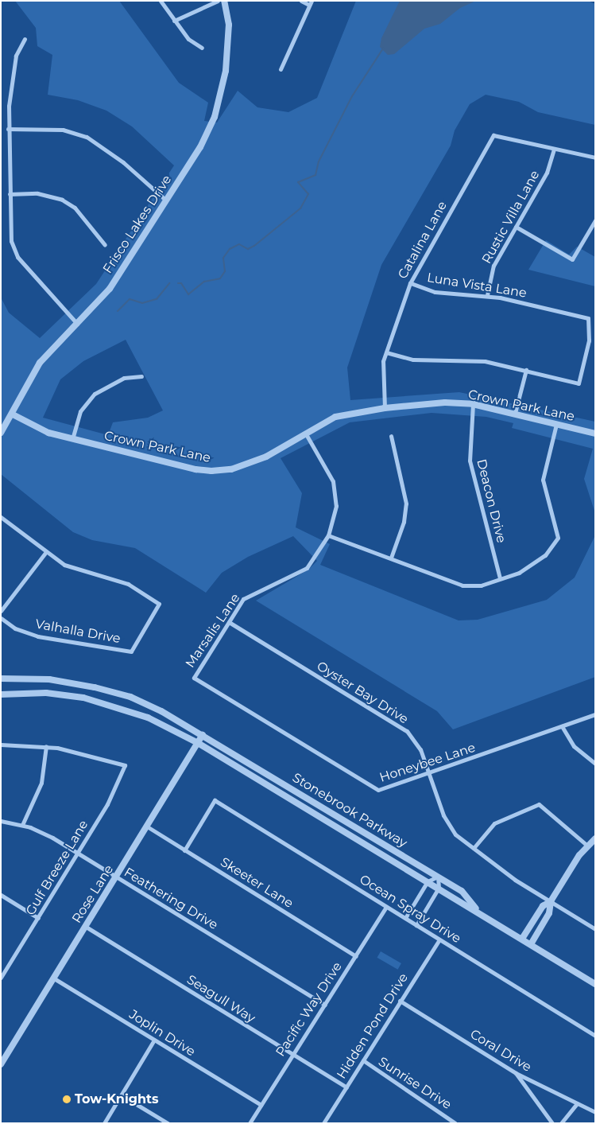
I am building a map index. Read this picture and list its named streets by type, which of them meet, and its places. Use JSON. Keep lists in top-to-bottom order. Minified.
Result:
{"streets":{"street":["Rustic Villa Lane","Frisco Lakes Drive","Catalina Lane","Luna Vista Lane","Crown Park Lane","Deacon Drive","Marsalis Lane","Valhalla Drive","Oyster Bay Drive","Honeybee Lane","Stonebrook Parkway","Gulf Breeze Lane","Skeeter Lane","Rose Lane","Feathering Drive","Ocean Spray Drive","Seagull Way","Pacific Way Drive","Hidden Pond Drive","Joplin Drive","Coral Drive","Sunrise Drive"]},"crossings":[["Rustic Villa Lane","Catalina Lane"],["Rustic Villa Lane","Luna Vista Lane"],["Frisco Lakes Drive","Crown Park Lane"],["Catalina Lane","Luna Vista Lane"],["Catalina Lane","Crown Park Lane"],["Crown Park Lane","Deacon Drive"],["Crown Park Lane","Marsalis Lane"],["Marsalis Lane","Oyster Bay Drive"],["Marsalis Lane","Honeybee Lane"],["Oyster Bay Drive","Honeybee Lane"],["Stonebrook Parkway","Rose Lane"],["Gulf Breeze Lane","Feathering Drive"],["Skeeter Lane","Rose Lane"],["Skeeter Lane","Ocean Spray Drive"],["Skeeter Lane","Pacific Way Drive"],["Rose Lane","Feathering Drive"],["Rose Lane","Seagull Way"],["Rose Lane","Joplin Drive"],["Feathering Drive","Pacific Way Drive"],["Ocean Spray Drive","Pacific Way Drive"],["Ocean Spray Drive","Hidden Pond Drive"],["Seagull Way","Pacific Way Drive"],["Seagull Way","Hidden Pond Drive"],["Pacific Way Drive","Joplin Drive"],["Hidden Pond Drive","Coral Drive"],["Hidden Pond Drive","Sunrise Drive"]],"places":["Tow-Knights"]}
